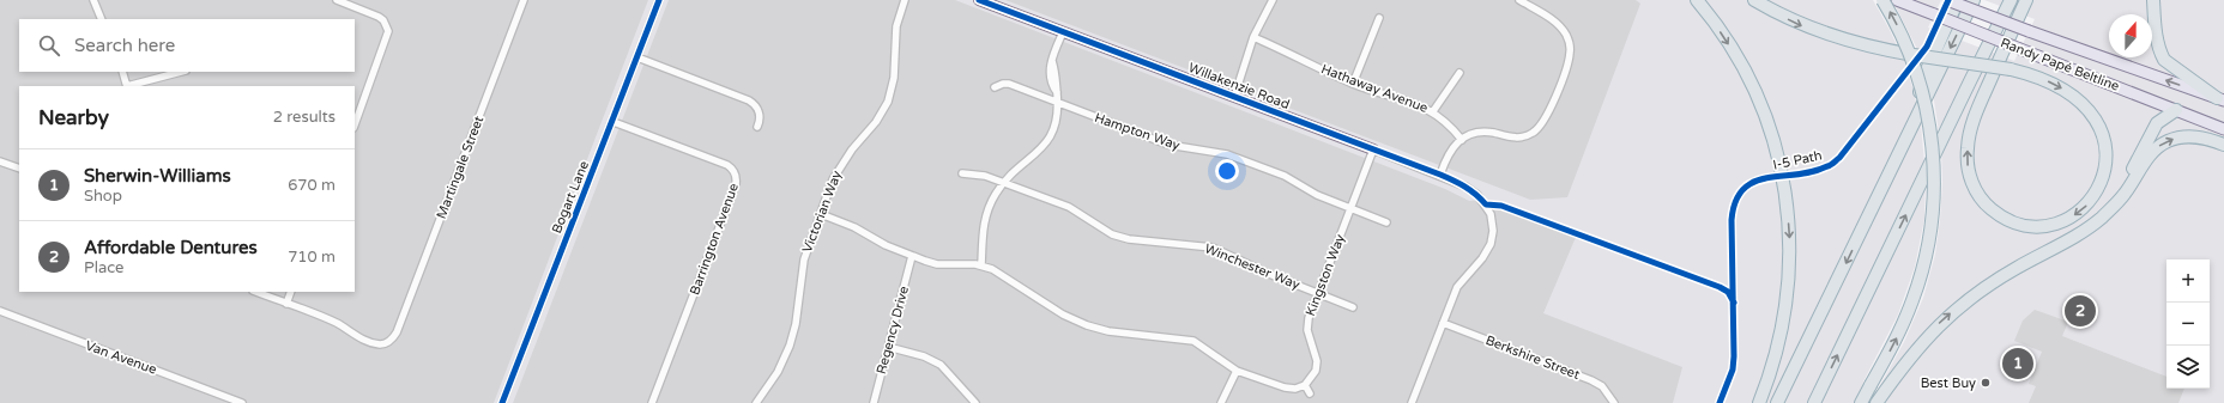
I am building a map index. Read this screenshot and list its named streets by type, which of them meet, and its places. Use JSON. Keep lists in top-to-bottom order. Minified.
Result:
{"streets":{"main road":["Randy Papé Beltline"],"street":["Willakenzie Road","Hathaway Avenue","Hampton Way","Martingale Street","Bogart Lane","Victorian Way","Barrington Avenue","Winchester Way","Kingston Way","Regency Drive","Van Avenue","Berkshire Street"],"cycle path":["I-5 Path"]},"crossings":[["Willakenzie Road","Kingston Way"],["Willakenzie Road","Berkshire Street"],["Hampton Way","Kingston Way"],["Bogart Lane","Barrington Avenue"],["Winchester Way","Kingston Way"]],"places":["Best Buy"],"north":"top","page":{"search":"Search here","heading":["Nearby","2 results"],"list":[{"mark":"1","name":"Sherwin-Williams","note":"Shop","value":"670 m"},{"mark":"2","name":"Affordable Dentures","note":"Place","value":"710 m"}],"map_buttons":["+","−"],"pins":["2","1"]}}
